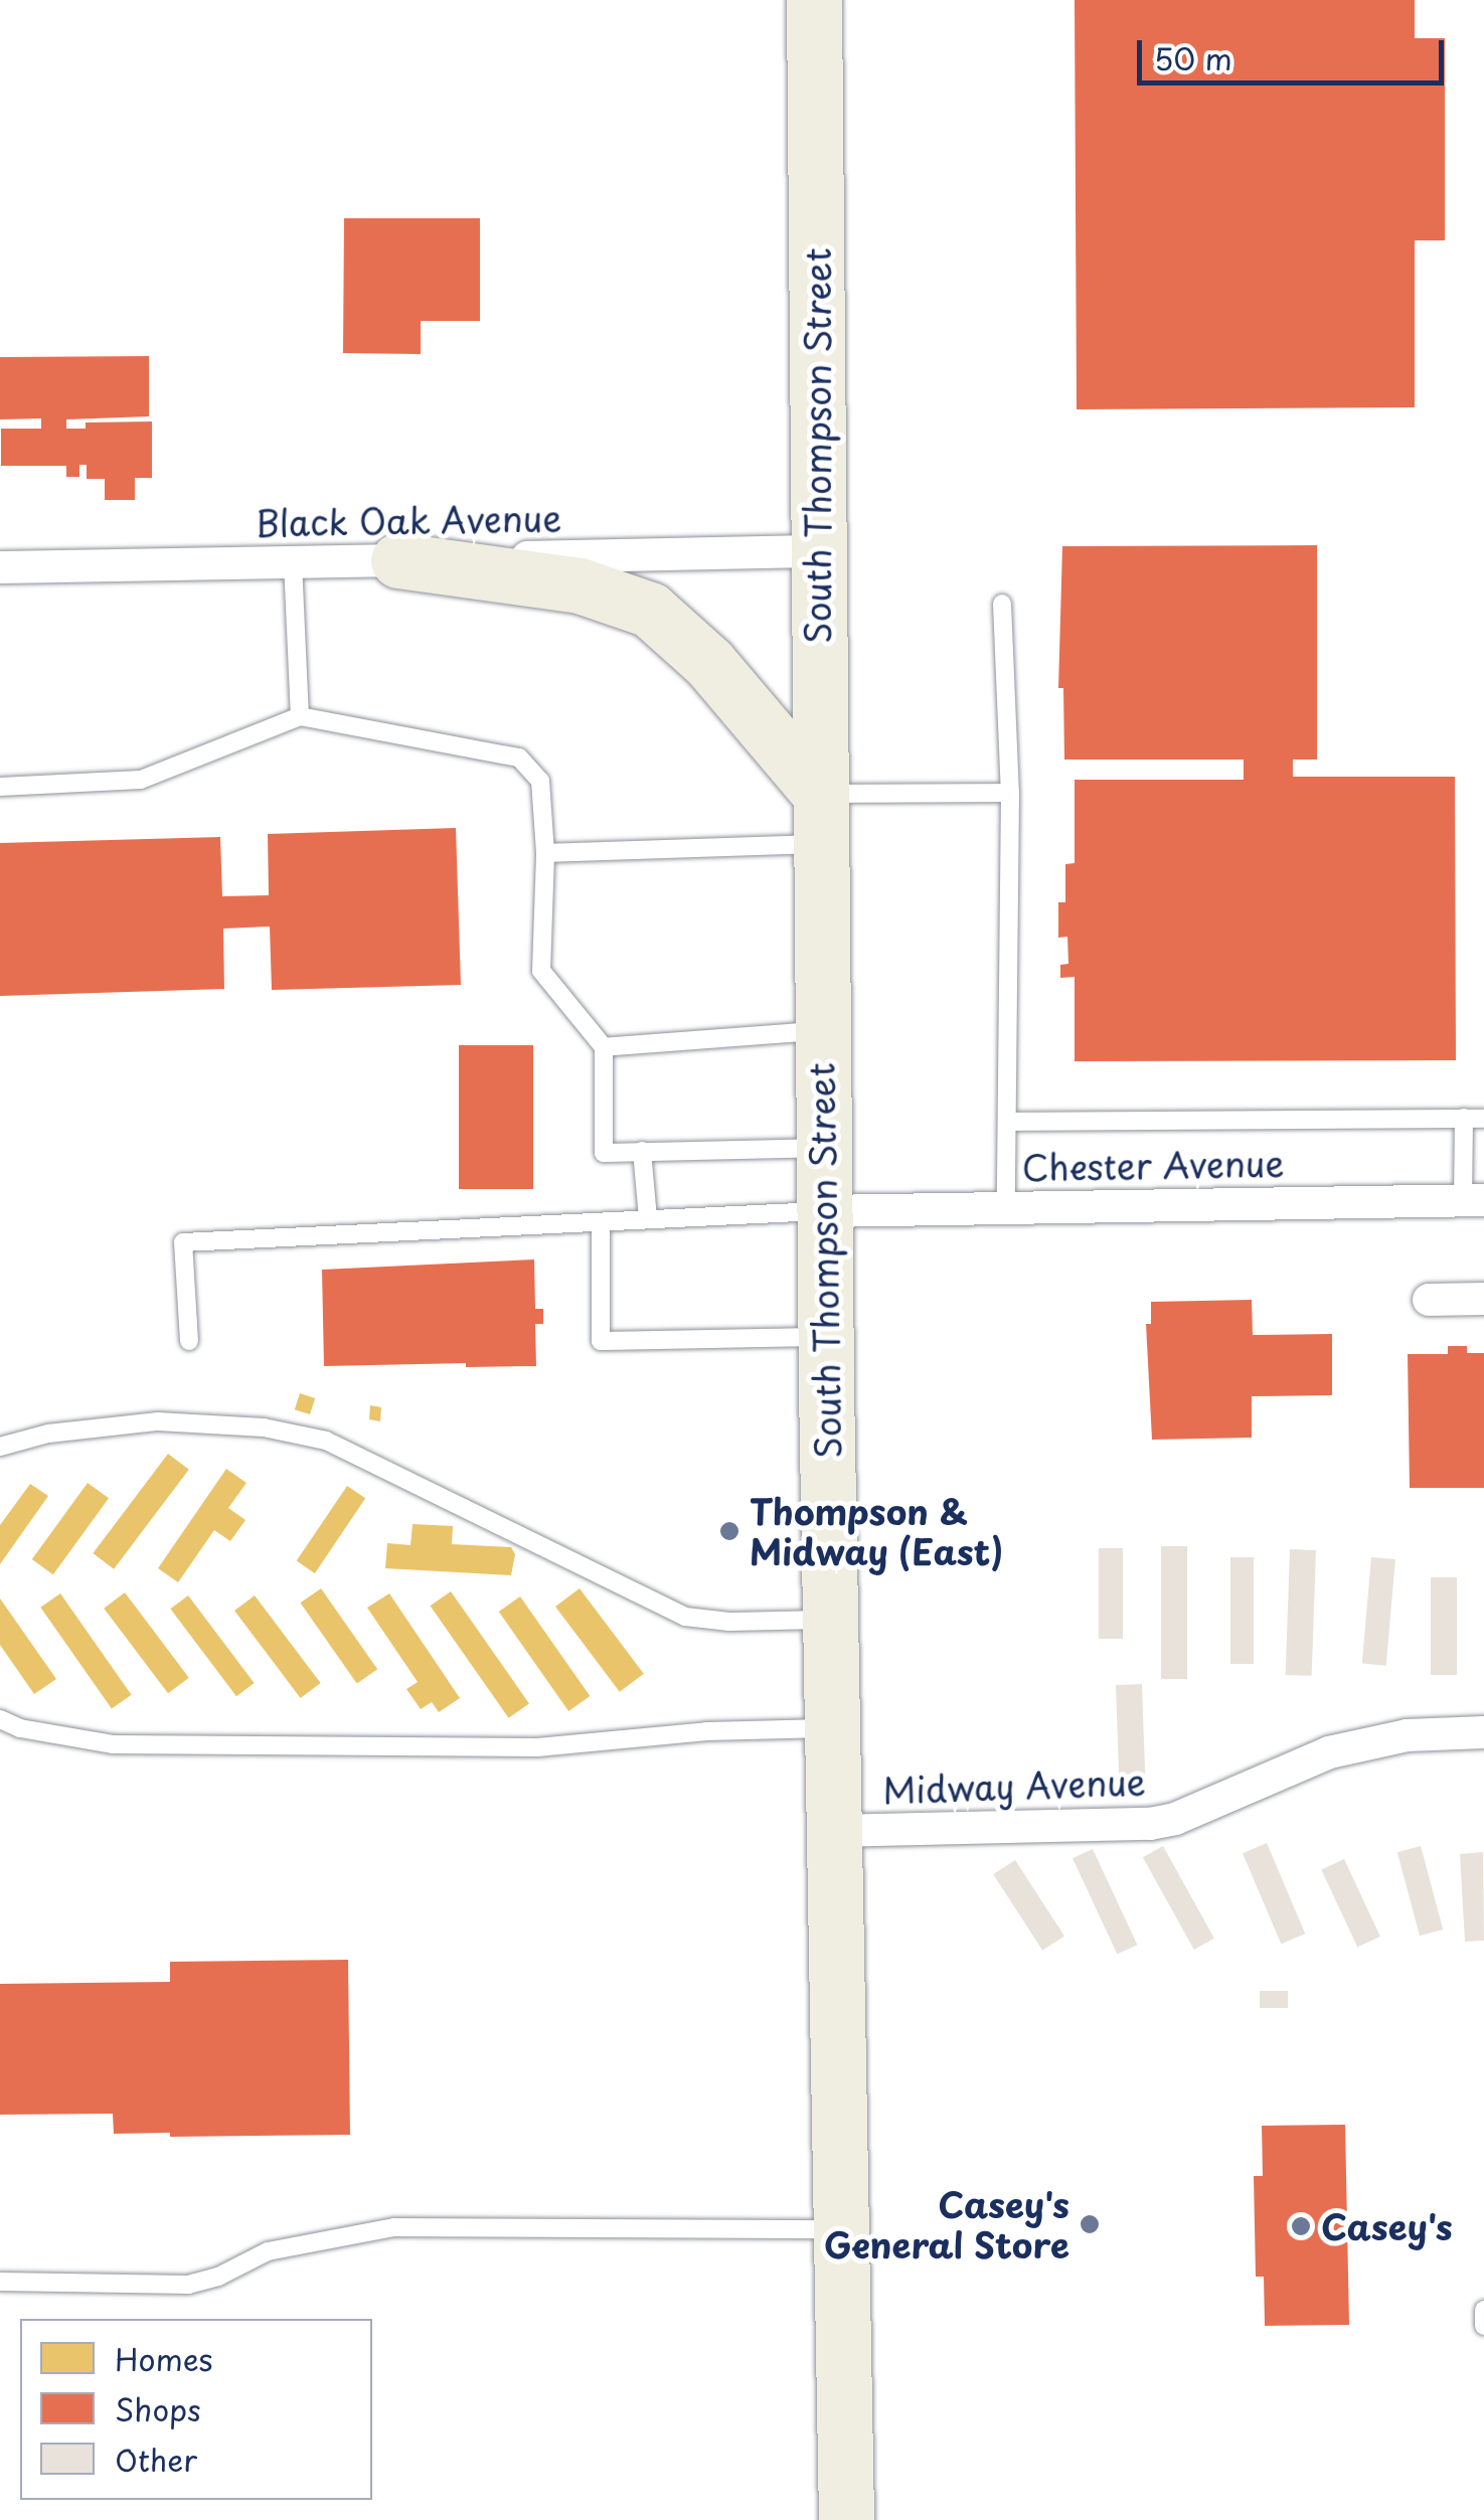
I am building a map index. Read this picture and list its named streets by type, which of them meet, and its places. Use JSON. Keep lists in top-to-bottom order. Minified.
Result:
{"streets":{"highway":["South Thompson Street"],"street":["Black Oak Avenue","Chester Avenue","Midway Avenue"]},"crossings":[["South Thompson Street","Black Oak Avenue"],["South Thompson Street","Chester Avenue"],["South Thompson Street","Midway Avenue"]],"places":["Thompson & Midway (East)","Casey's General Store","Casey's"],"legend":["Homes","Shops","Other"],"scale_bar":"50 m"}
